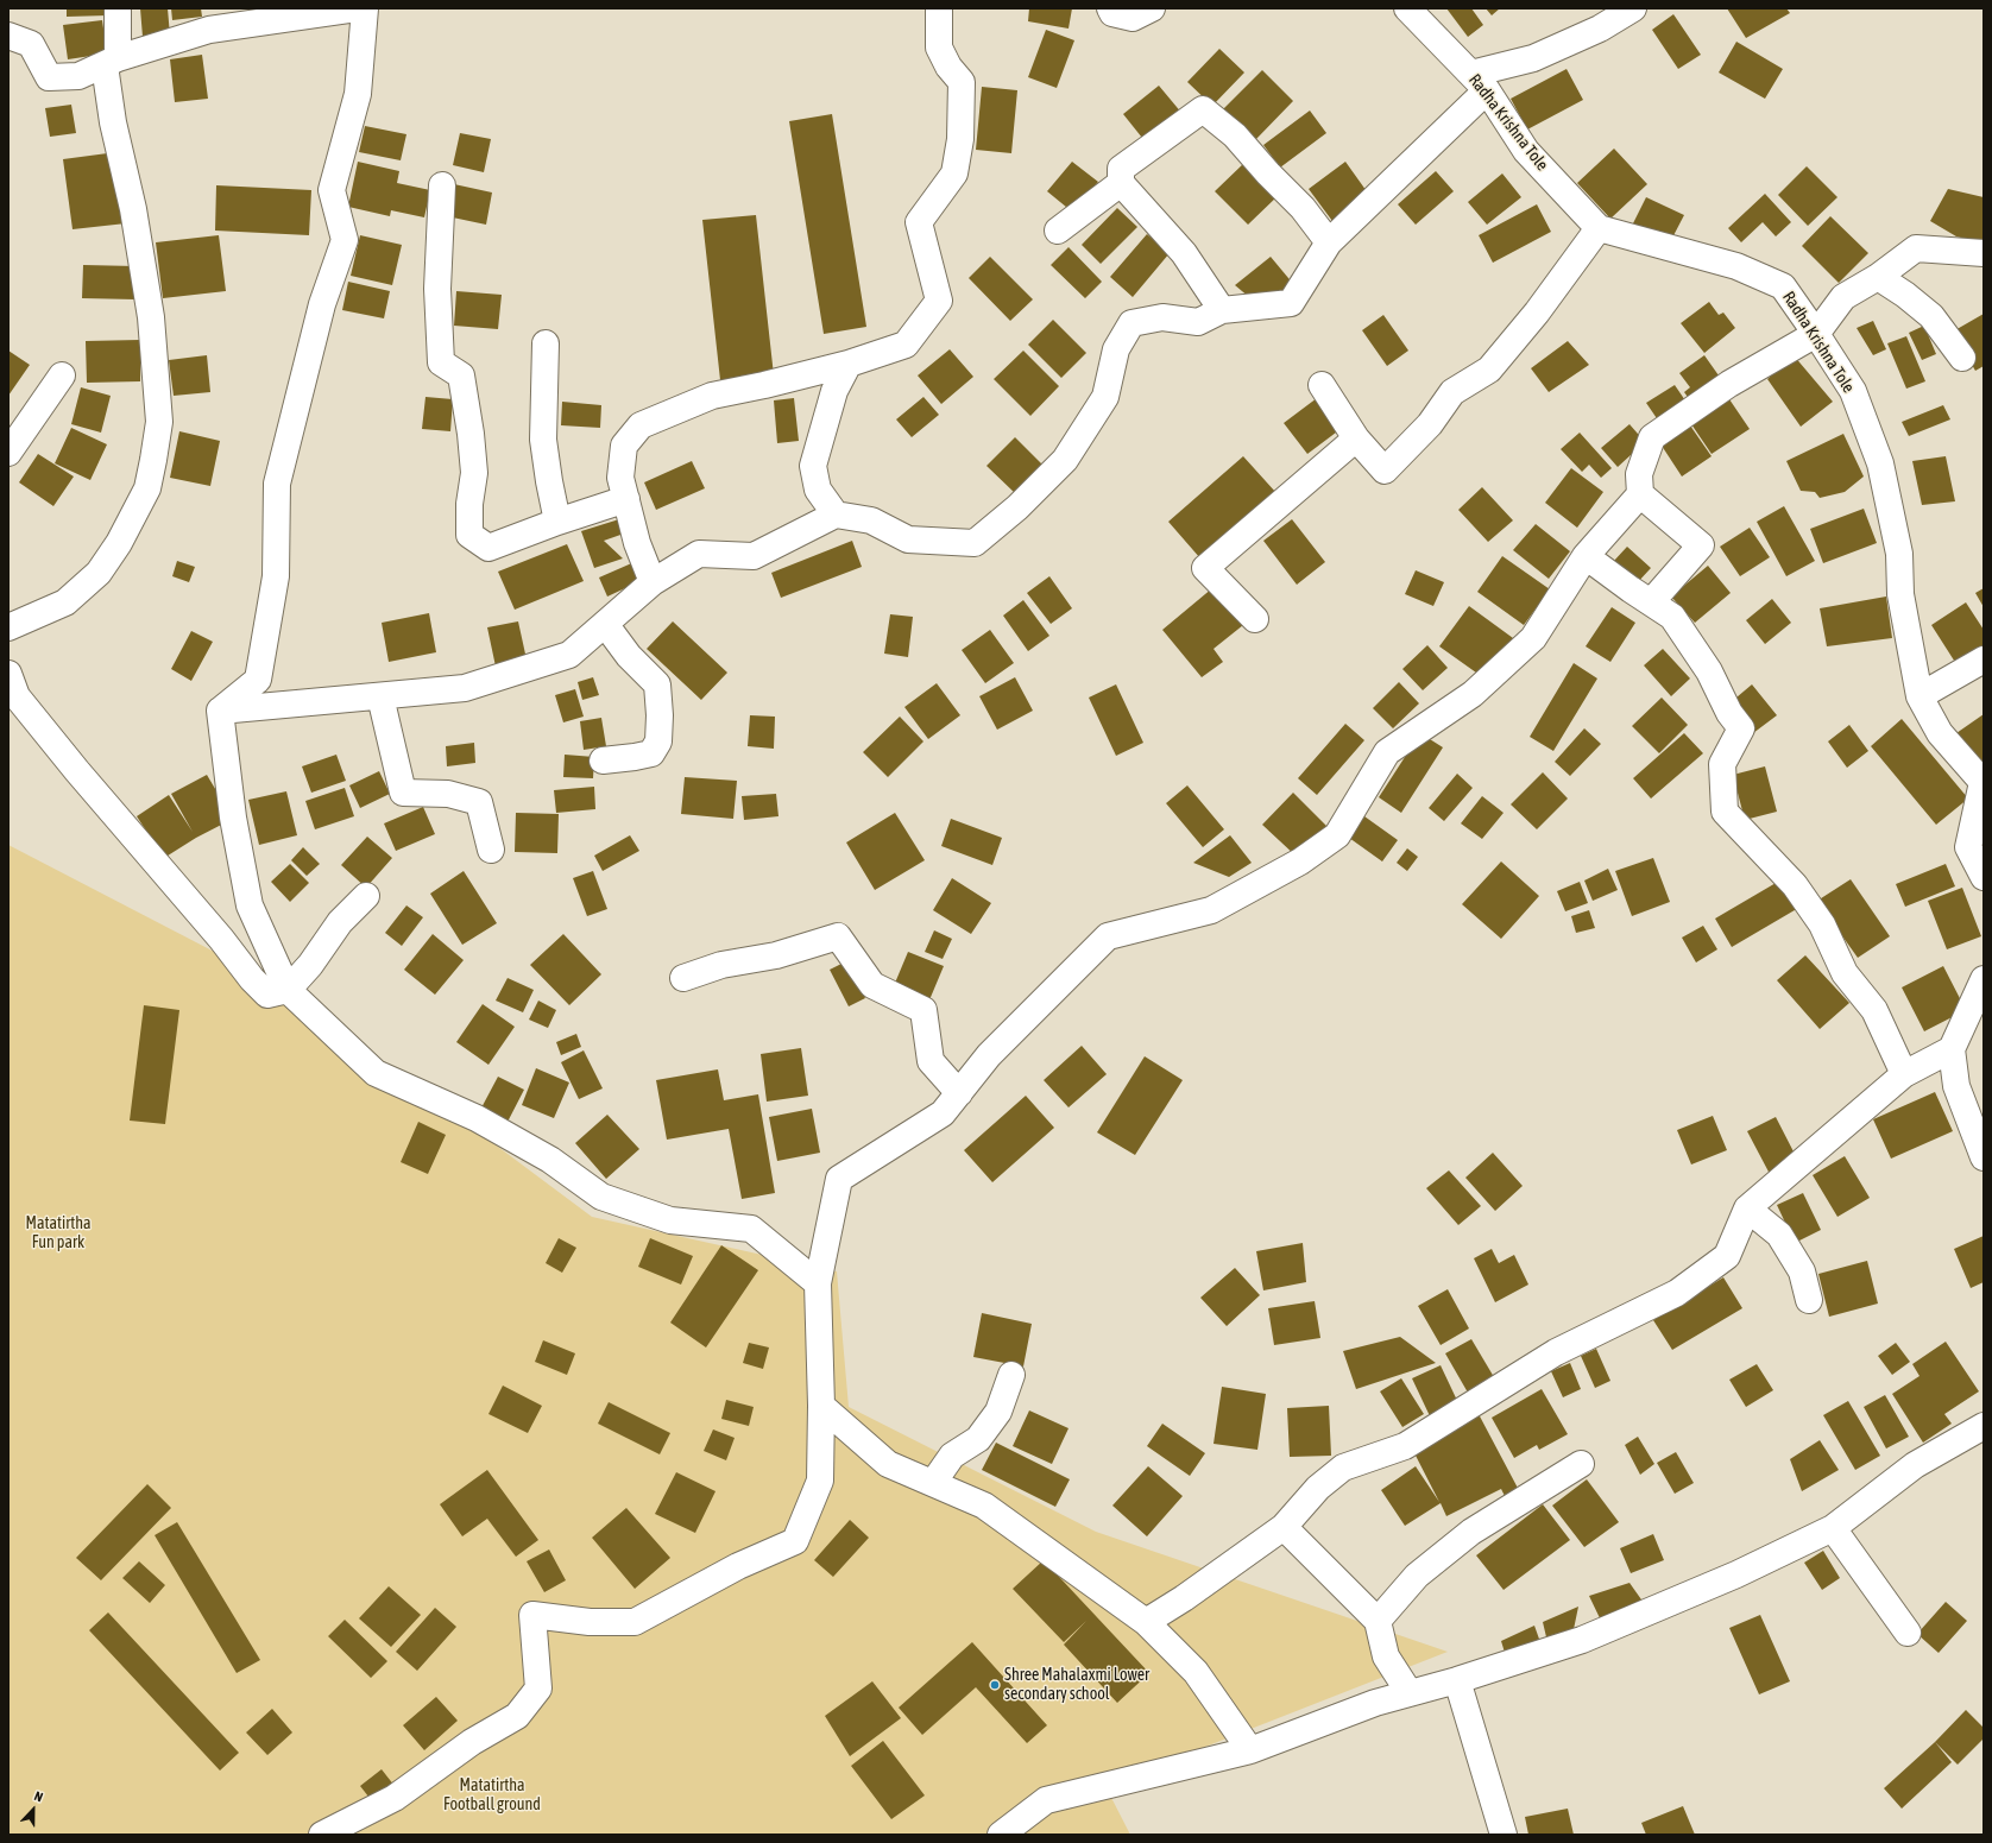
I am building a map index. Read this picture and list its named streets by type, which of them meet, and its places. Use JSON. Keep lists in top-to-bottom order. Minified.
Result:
{"streets":{"street":["Radha Krishna Tole"]},"parks":["Matatirtha Fun park","Matatirtha Football ground"],"places":["Shree Mahalaxmi Lower secondary school"],"north":"top"}
